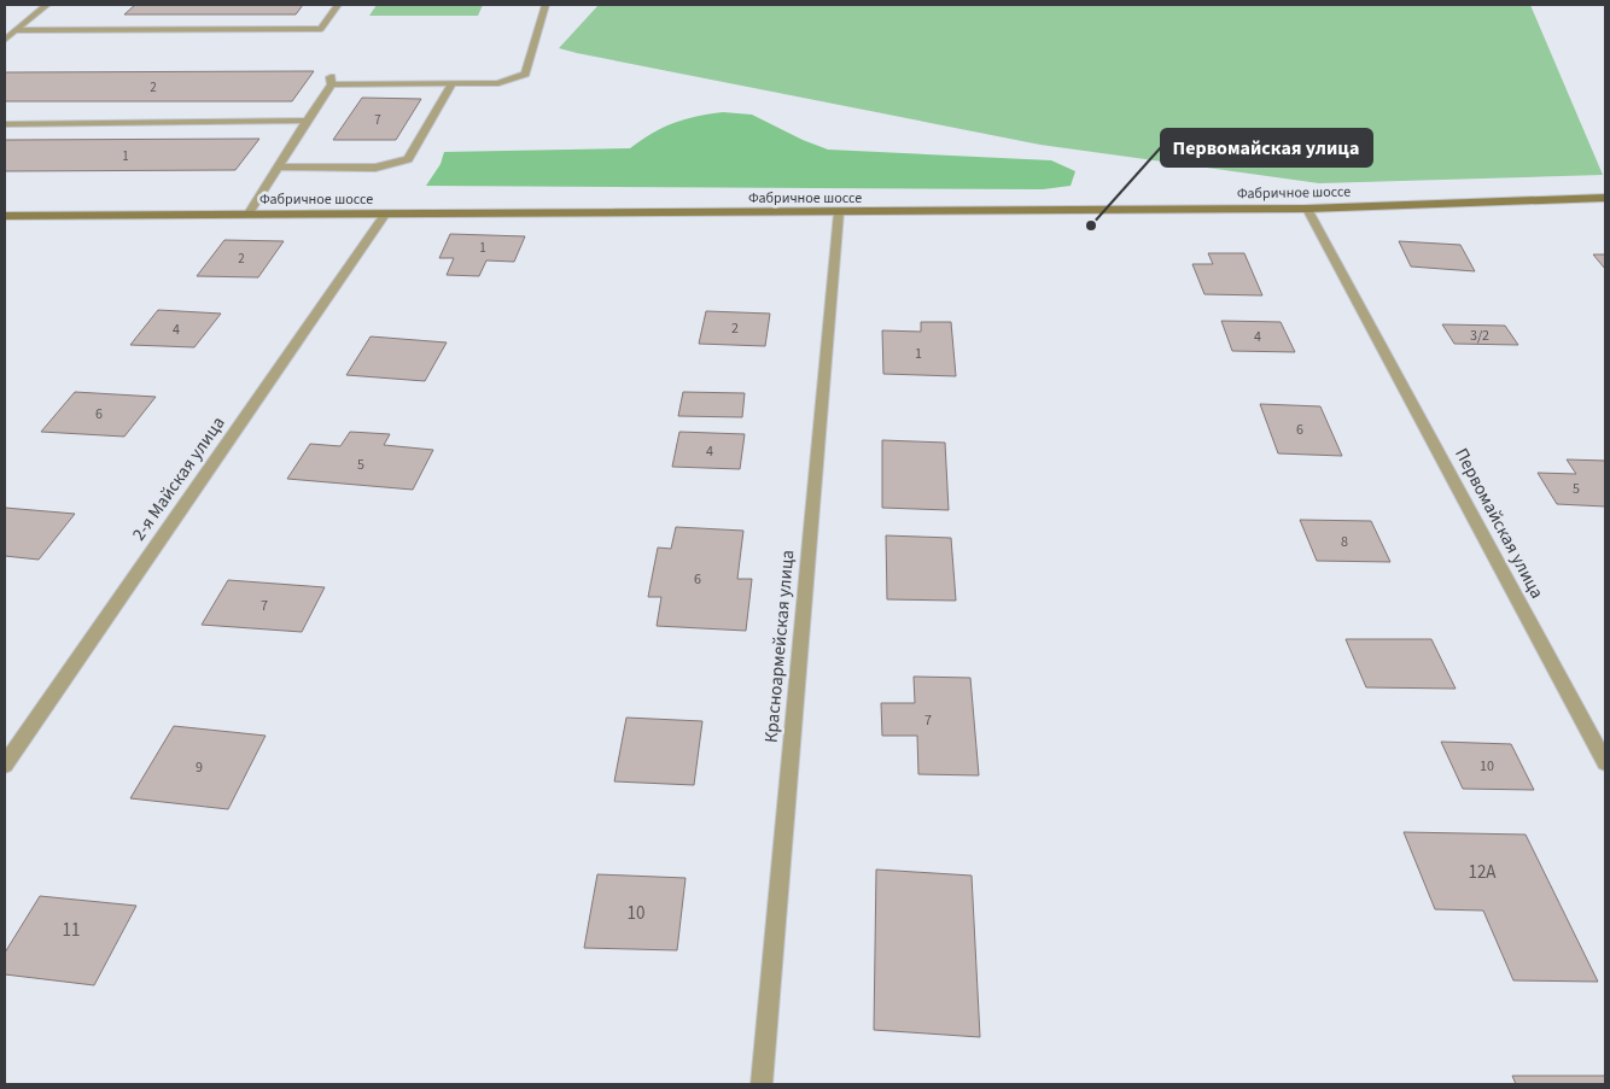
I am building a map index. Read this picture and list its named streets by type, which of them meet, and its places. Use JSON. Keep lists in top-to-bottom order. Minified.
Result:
{"streets":{"main road":["Фабричное шоссе"],"street":["2-я Майская улица","Первомайская улица","Красноармейская улица"]},"crossings":[["Фабричное шоссе","2-я Майская улица"],["Фабричное шоссе","Первомайская улица"],["Фабричное шоссе","Красноармейская улица"]],"places":["Первомайская улица"],"house_numbers":["2","7","1","1","2","2","4","3/2","4","1","6","6","4","5","5","8","6","7","7","10","9","12А","10","11"]}
